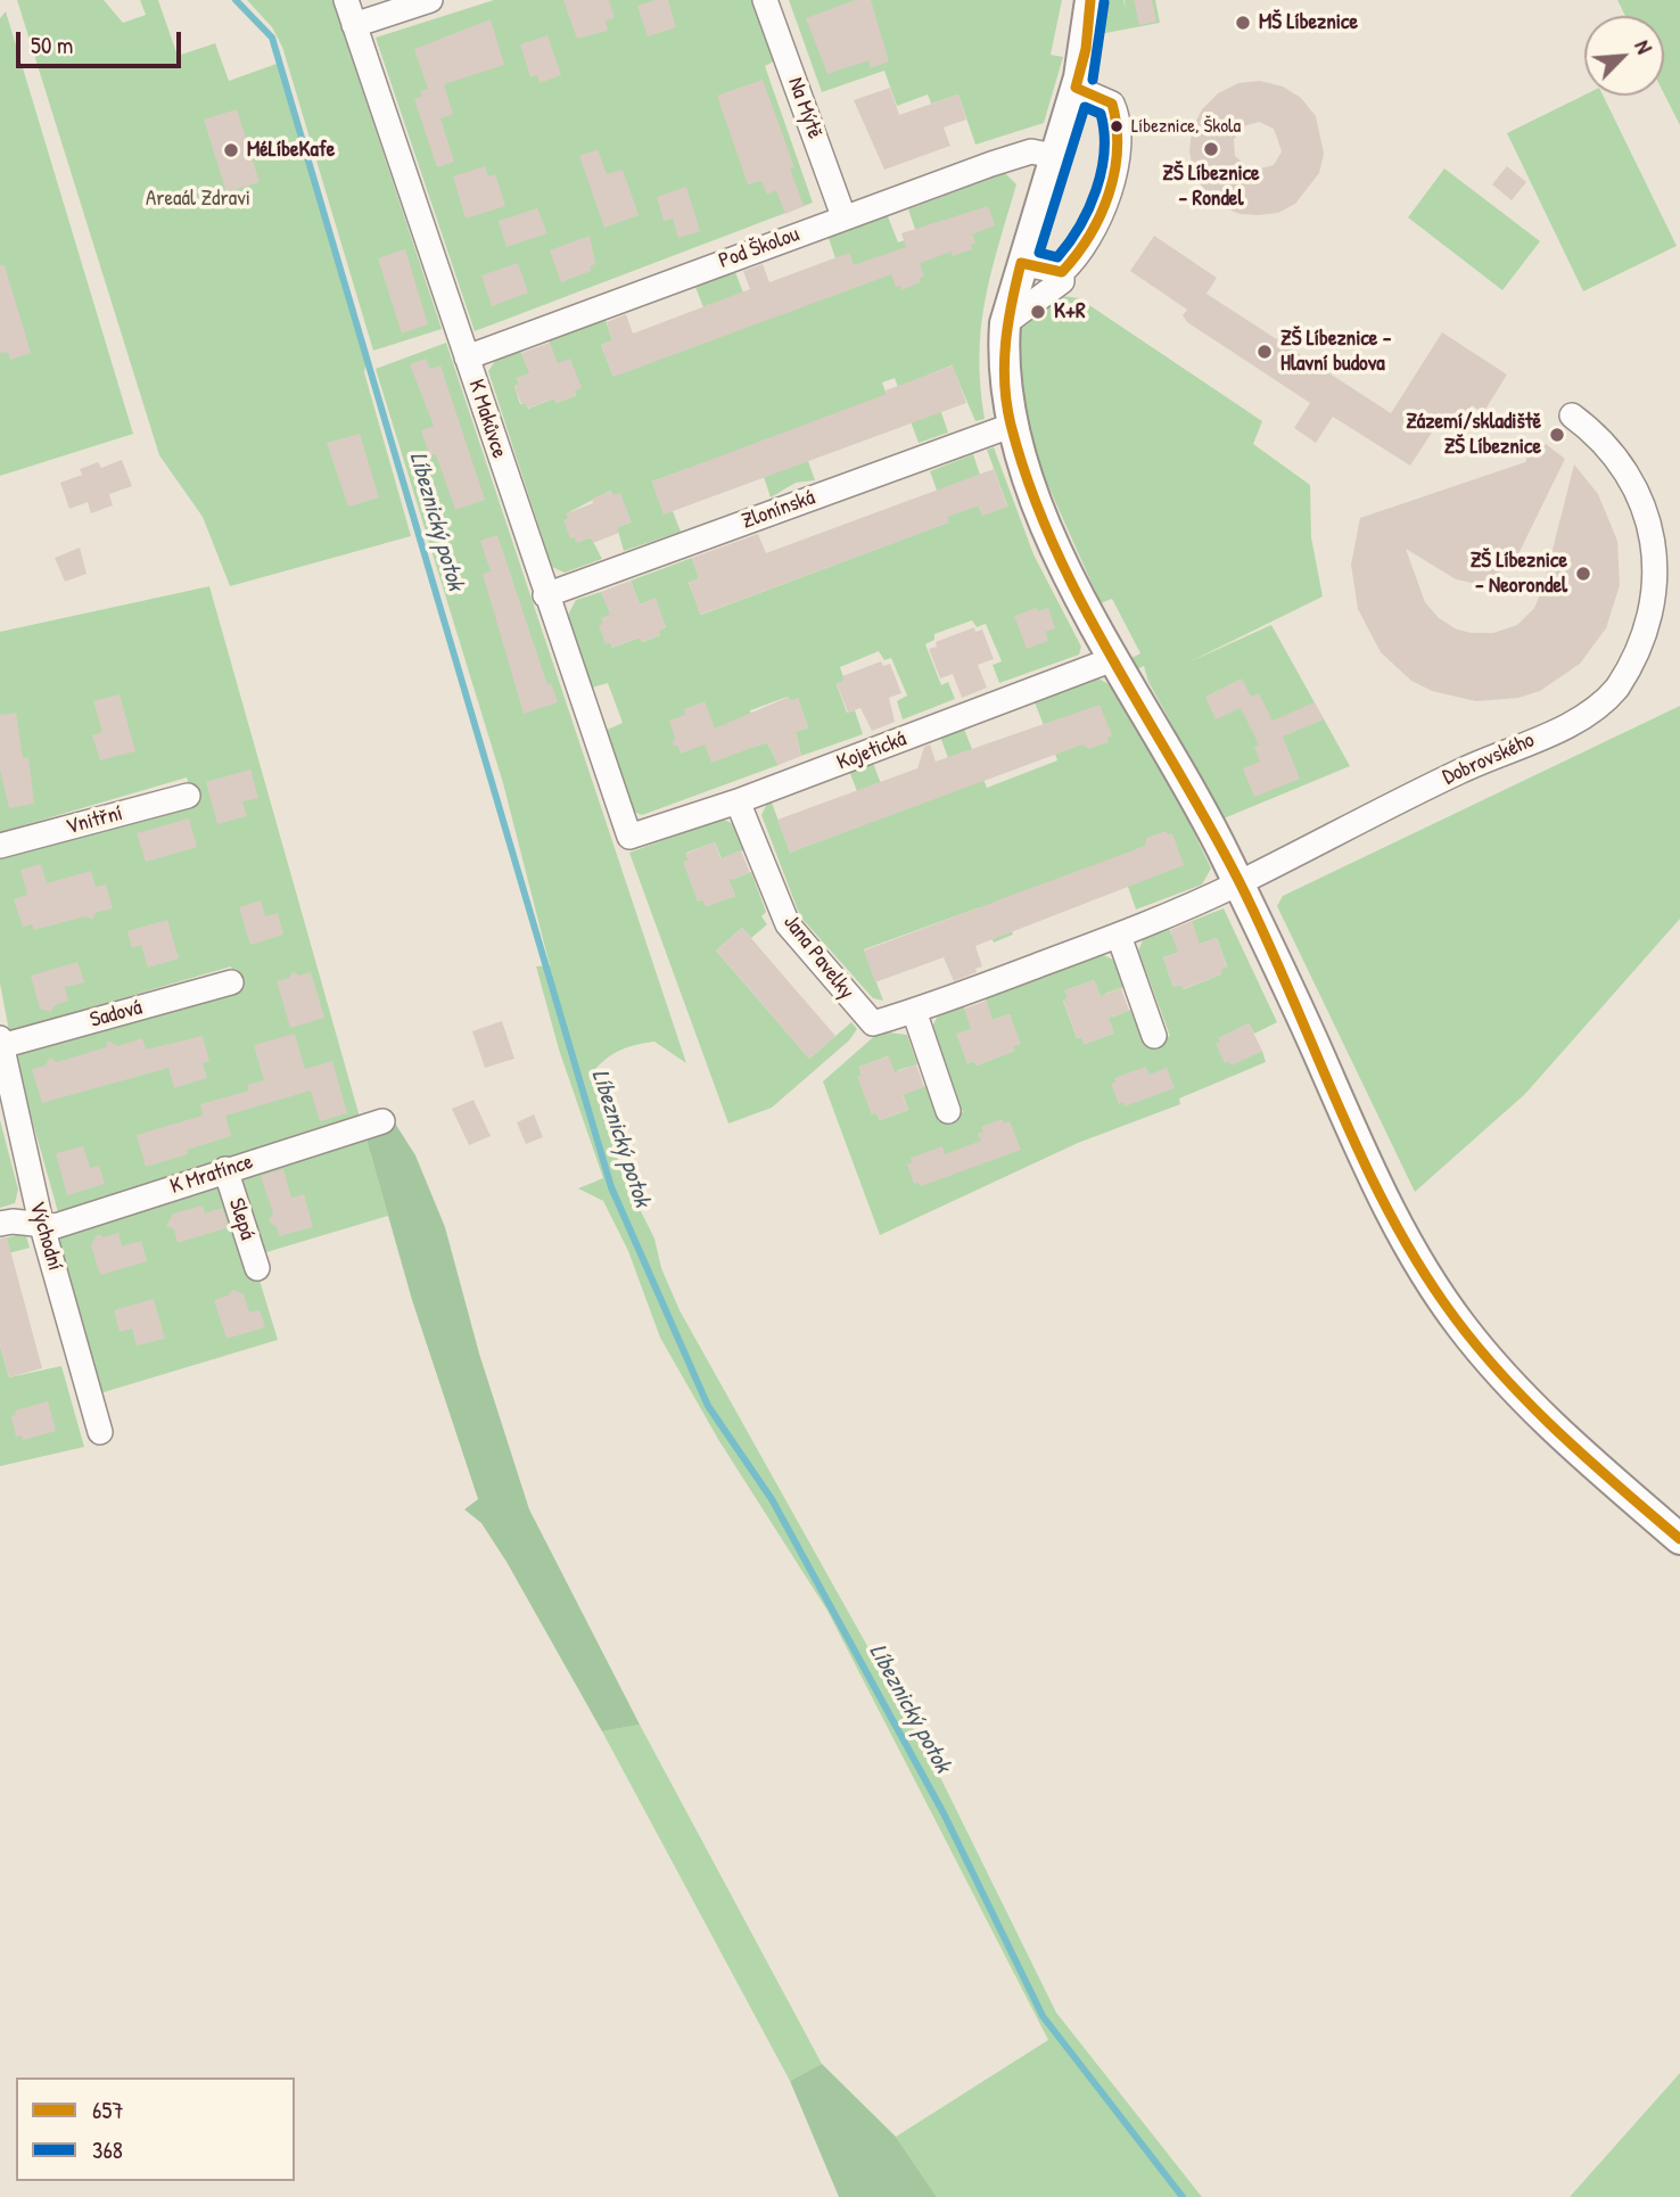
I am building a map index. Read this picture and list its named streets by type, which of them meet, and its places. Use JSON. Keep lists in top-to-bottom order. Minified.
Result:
{"streets":{"street":["Na Mýtě","Pod Školou","K Makůvce","Zlonínská","Kojetická","Dobrovského","Vnitřní","Jana Pavelky","Sadová","K Mratínce","Slepá","Východní"]},"crossings":[["Na Mýtě","Pod Školou"],["Pod Školou","K Makůvce"],["K Makůvce","Zlonínská"],["K Makůvce","Kojetická"],["Kojetická","Jana Pavelky"],["Dobrovského","Jana Pavelky"],["Sadová","Východní"],["K Mratínce","Slepá"],["K Mratínce","Východní"]],"water":["Líbeznický potok"],"parks":["Areaál Zdravi"],"places":["MŠ Líbeznice","Líbeznice, Škola","ZŠ Líbeznice - Rondel","MéLíbeKafe","K+R","ZŠ Líbeznice - Hlavní budova","Zázemí/skladiště ZŠ Líbeznice","ZŠ Líbeznice - Neorondel"],"lines":["transit line 657","transit line 368"],"legend":["657","368"],"scale_bar":"50 m","north":"top right"}
